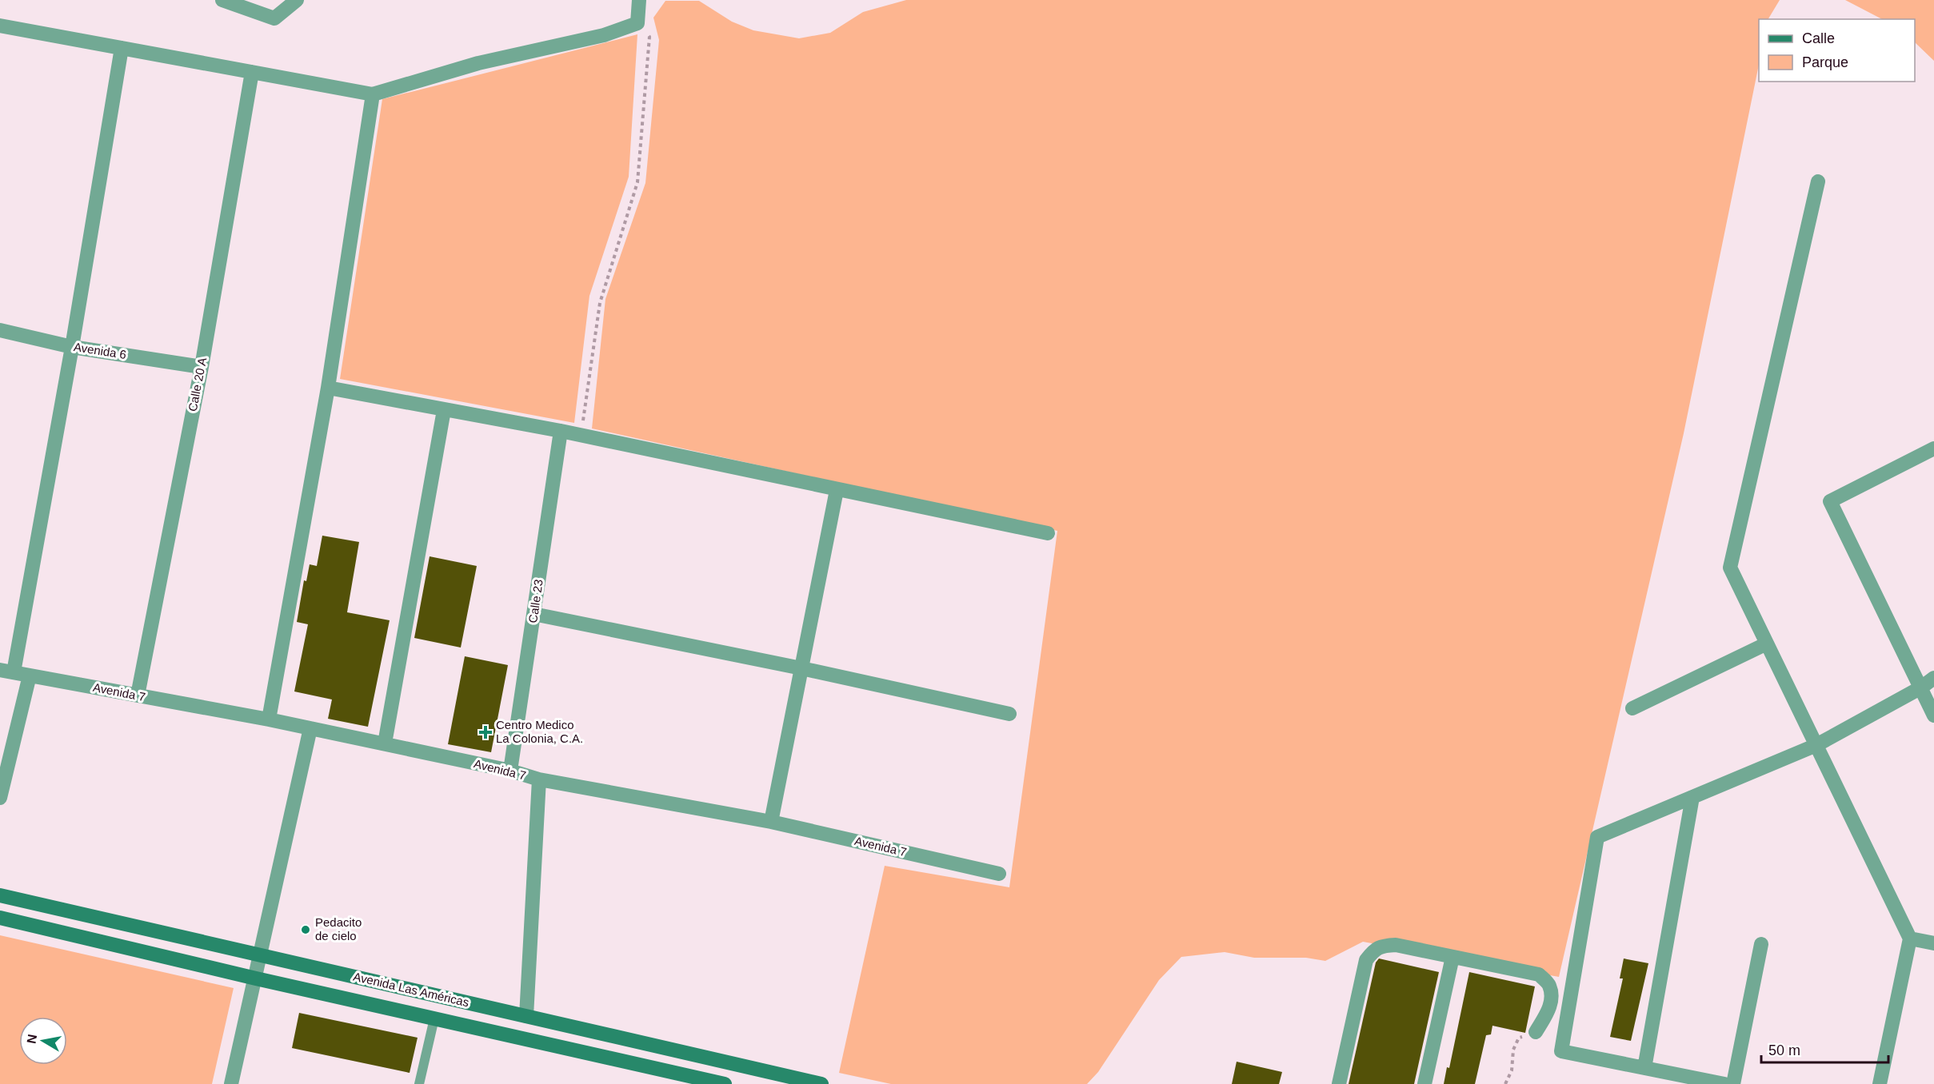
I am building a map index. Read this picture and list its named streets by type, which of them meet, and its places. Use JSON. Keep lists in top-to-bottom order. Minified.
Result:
{"streets":{"main road":["Avenida Las Américas"],"street":["Avenida 6","Calle 20 A","Calle 23","Avenida 7"]},"crossings":[["Avenida 6","Calle 20 A"],["Calle 20 A","Avenida 7"],["Calle 23","Avenida 7"]],"places":{"health":["Centro Medico La Colonia, C.A."],"other":["Pedacito de cielo"]},"legend":["Calle","Parque"],"scale_bar":"50 m","north":"left"}
